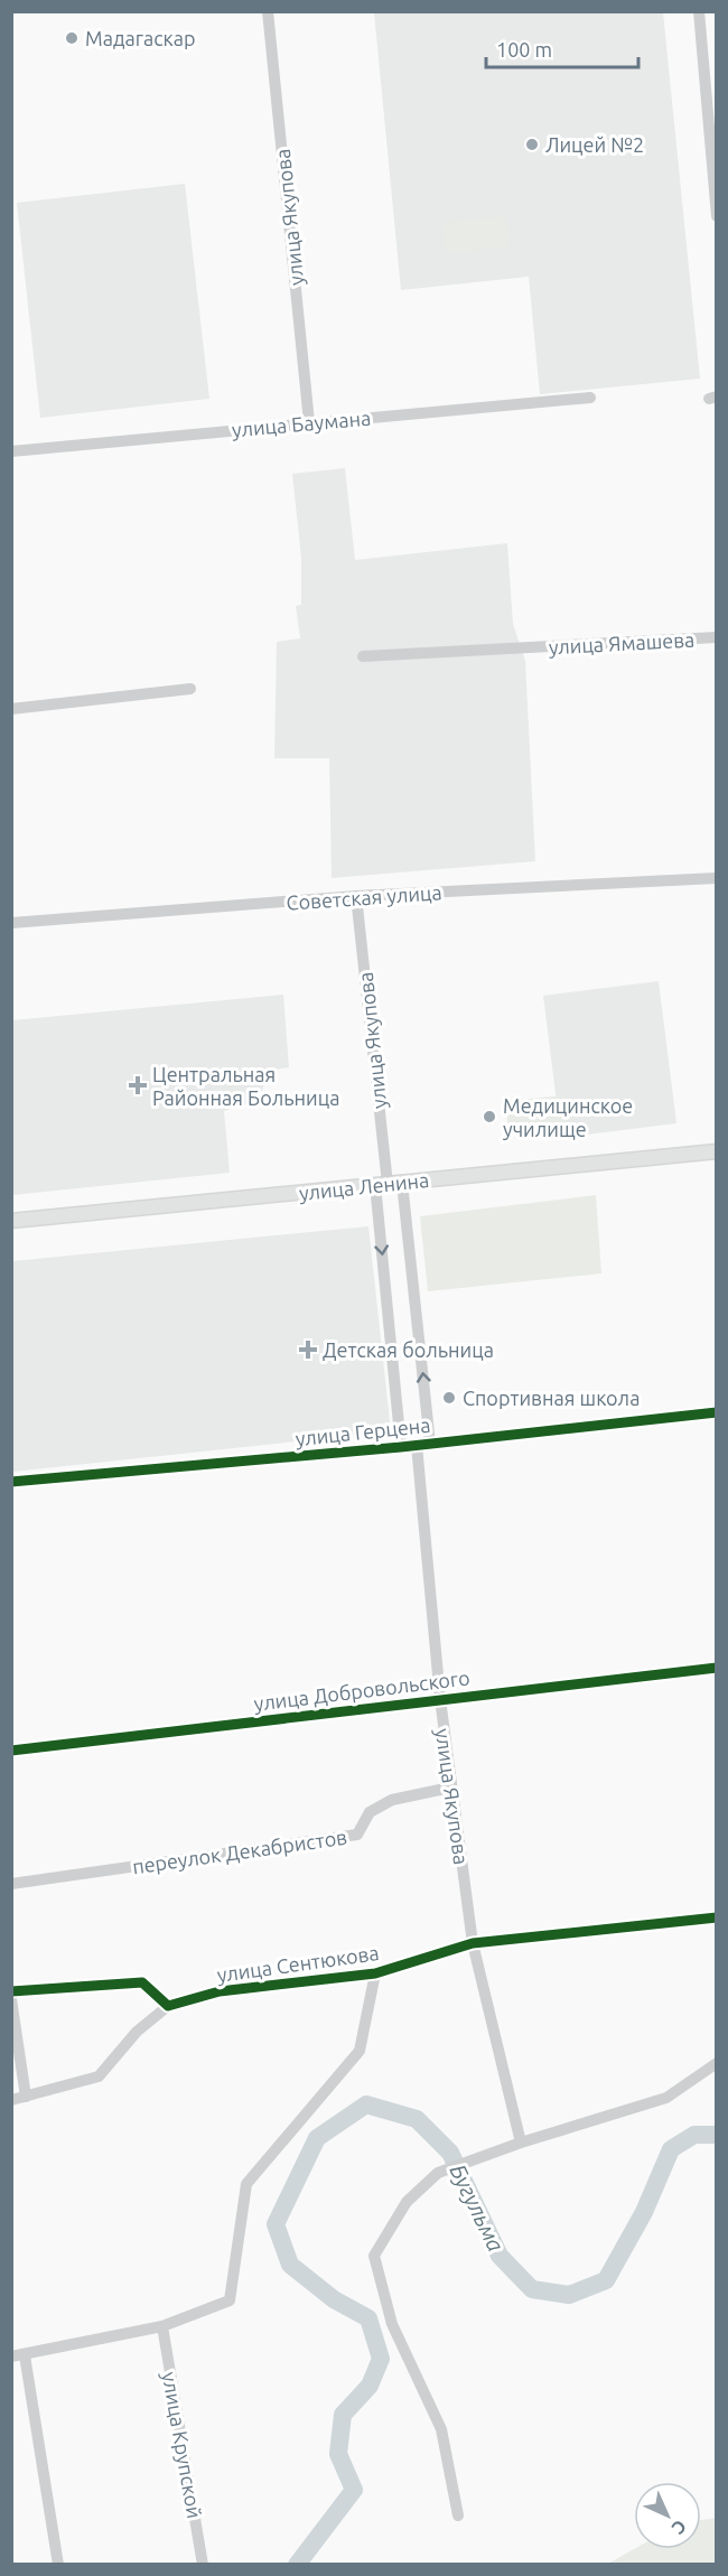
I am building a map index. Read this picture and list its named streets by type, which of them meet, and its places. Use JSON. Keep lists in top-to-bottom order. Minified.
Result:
{"streets":{"main road":["улица Ленина"],"street":["улица Якупова","улица Баумана","улица Ямашева","Советская улица","улица Герцена","улица Добровольского","переулок Декабристов","улица Сентюкова","улица Крупской"]},"crossings":[["улица Якупова","улица Баумана"],["улица Якупова","Советская улица"],["улица Якупова","улица Ленина"],["улица Якупова","улица Герцена"],["улица Якупова","улица Добровольского"],["улица Якупова","переулок Декабристов"],["улица Якупова","улица Сентюкова"]],"water":["Бугульма"],"places":{"other":["Мадагаскар","Лицей №2","Медицинское училище","Спортивная школа"],"health":["Центральная Районная Больница","Детская больница"]},"scale_bar":"100 m","north":"bottom right"}
